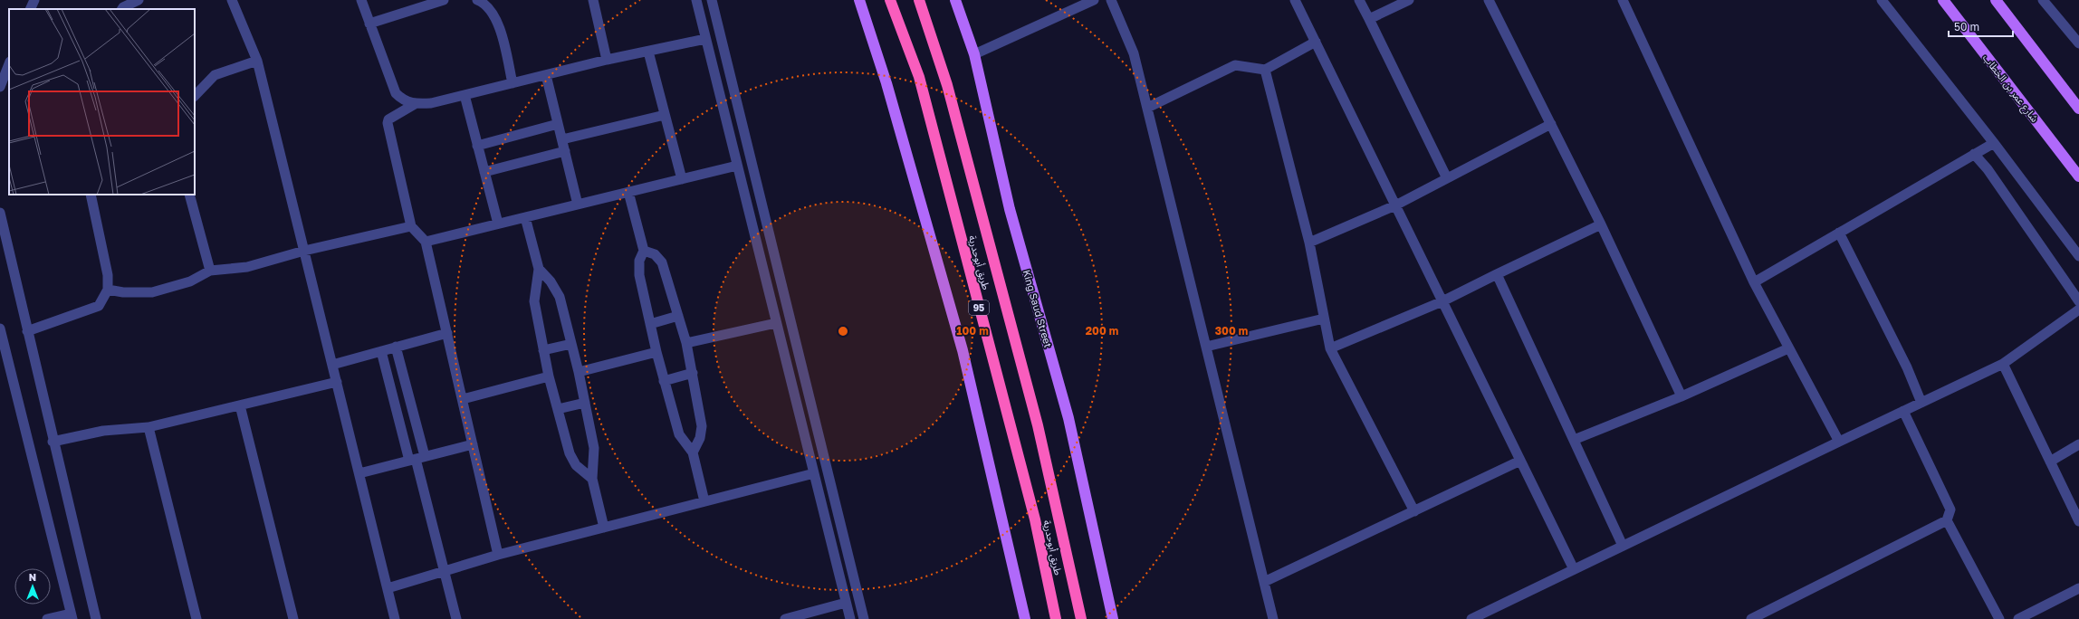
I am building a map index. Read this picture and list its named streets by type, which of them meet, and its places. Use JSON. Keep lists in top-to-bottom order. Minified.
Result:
{"streets":{"highway":["طريق أبوحدرية","95"],"main road":["شارع عمر بن الخطاب","King Saud Street"]},"scale_bar":"50 m","north":"top","rings":["100 m","200 m","300 m"]}
